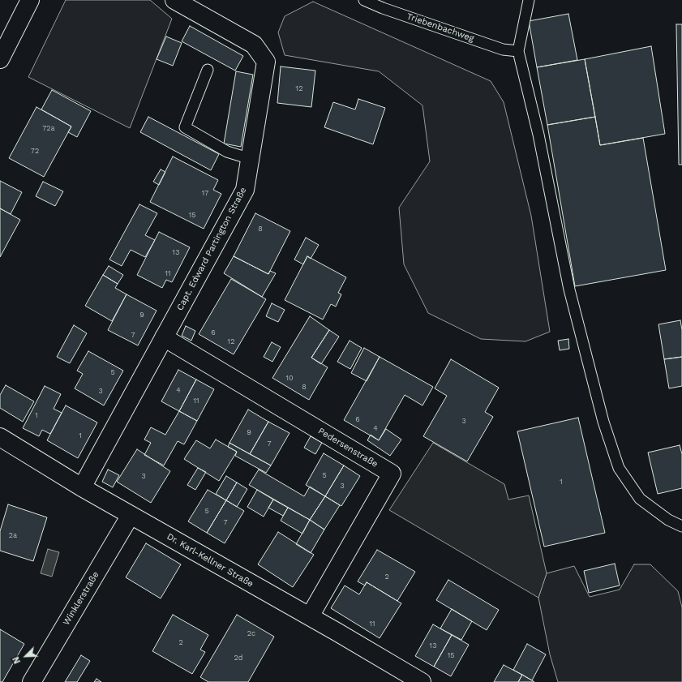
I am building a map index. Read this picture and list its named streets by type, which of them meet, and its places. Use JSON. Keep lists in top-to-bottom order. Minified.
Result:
{"streets":{"street":["Capt. Edward Partington Straße","Pedersenstraße","Dr. Karl-Kellner Straße","Winklerstraße"],"lane":["Triebenbachweg"]},"crossings":[["Capt. Edward Partington Straße","Pedersenstraße"],["Capt. Edward Partington Straße","Dr. Karl-Kellner Straße"],["Pedersenstraße","Dr. Karl-Kellner Straße"],["Dr. Karl-Kellner Straße","Winklerstraße"]],"house_numbers":["12","72a","72","17","15","8","13","11","9","6","7","12","5","10","8","4","3","11","1","6","3","4","9","1","7","5","3","1","3","5","7","2a","2","11","2c","2","13","15","2d"],"north":"bottom left"}
